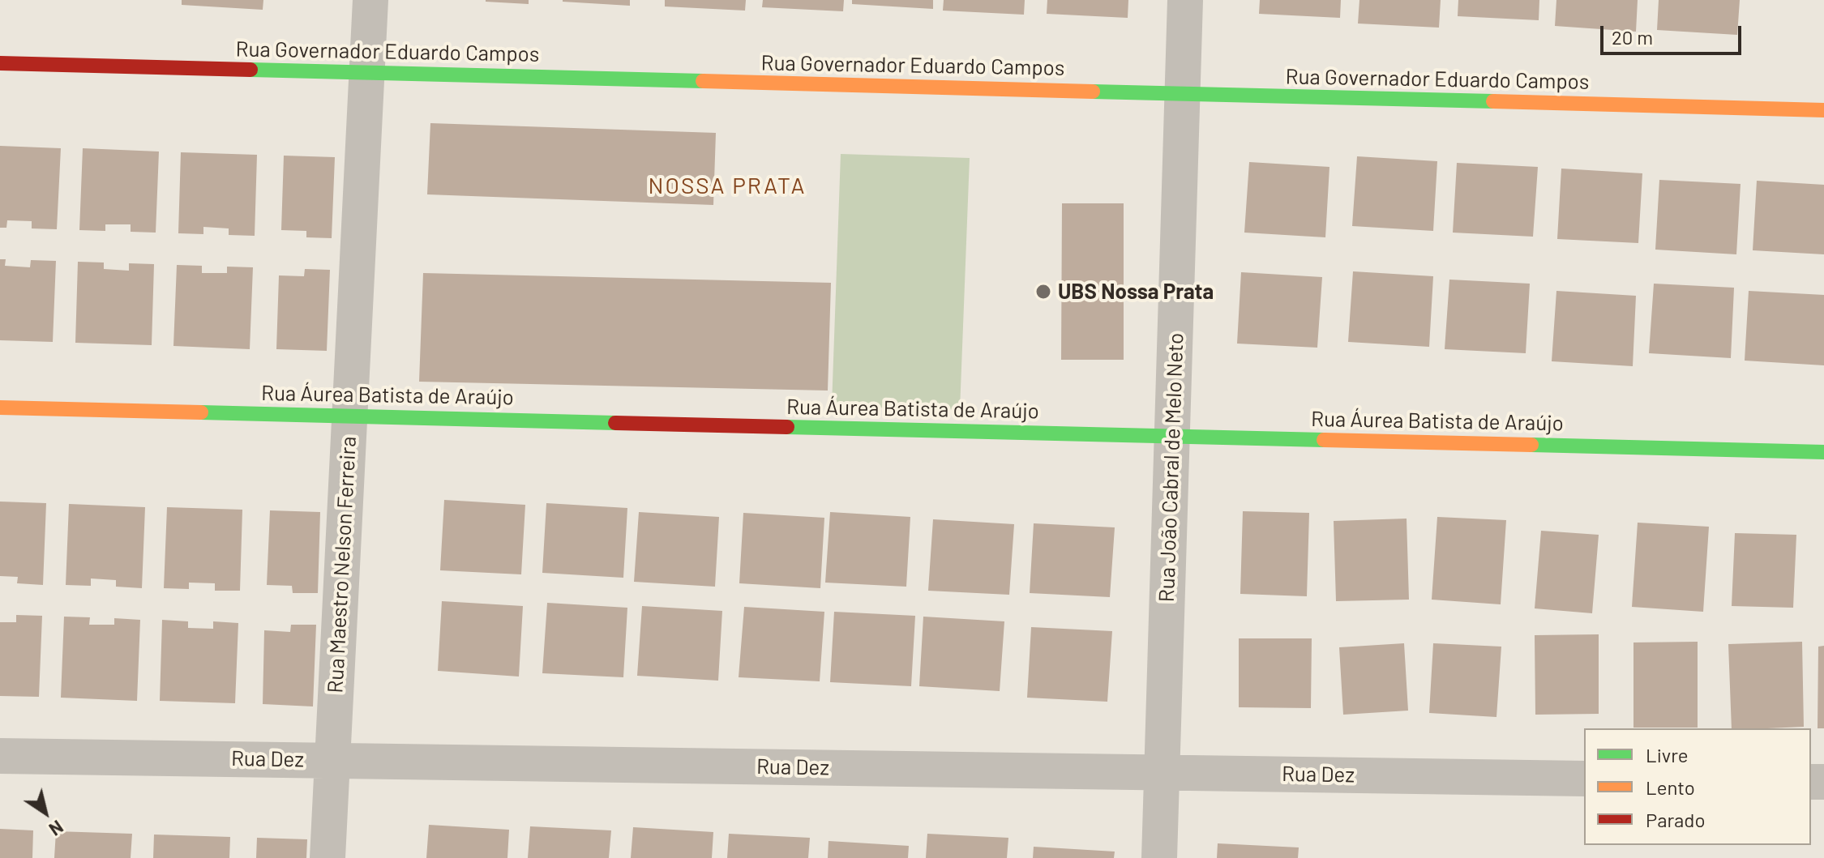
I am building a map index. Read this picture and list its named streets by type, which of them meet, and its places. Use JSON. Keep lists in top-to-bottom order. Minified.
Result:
{"streets":{"street":["Rua Governador Eduardo Campos","Rua Áurea Batista de Araújo","Rua João Cabral de Melo Neto","Rua Maestro Nelson Ferreira","Rua Dez"]},"crossings":[["Rua Governador Eduardo Campos","Rua João Cabral de Melo Neto"],["Rua Governador Eduardo Campos","Rua Maestro Nelson Ferreira"],["Rua Áurea Batista de Araújo","Rua João Cabral de Melo Neto"],["Rua Áurea Batista de Araújo","Rua Maestro Nelson Ferreira"],["Rua João Cabral de Melo Neto","Rua Dez"],["Rua Maestro Nelson Ferreira","Rua Dez"]],"districts":["NOSSA PRATA"],"places":["UBS Nossa Prata"],"legend":["Livre","Lento","Parado"],"scale_bar":"20 m","north":"bottom right"}
